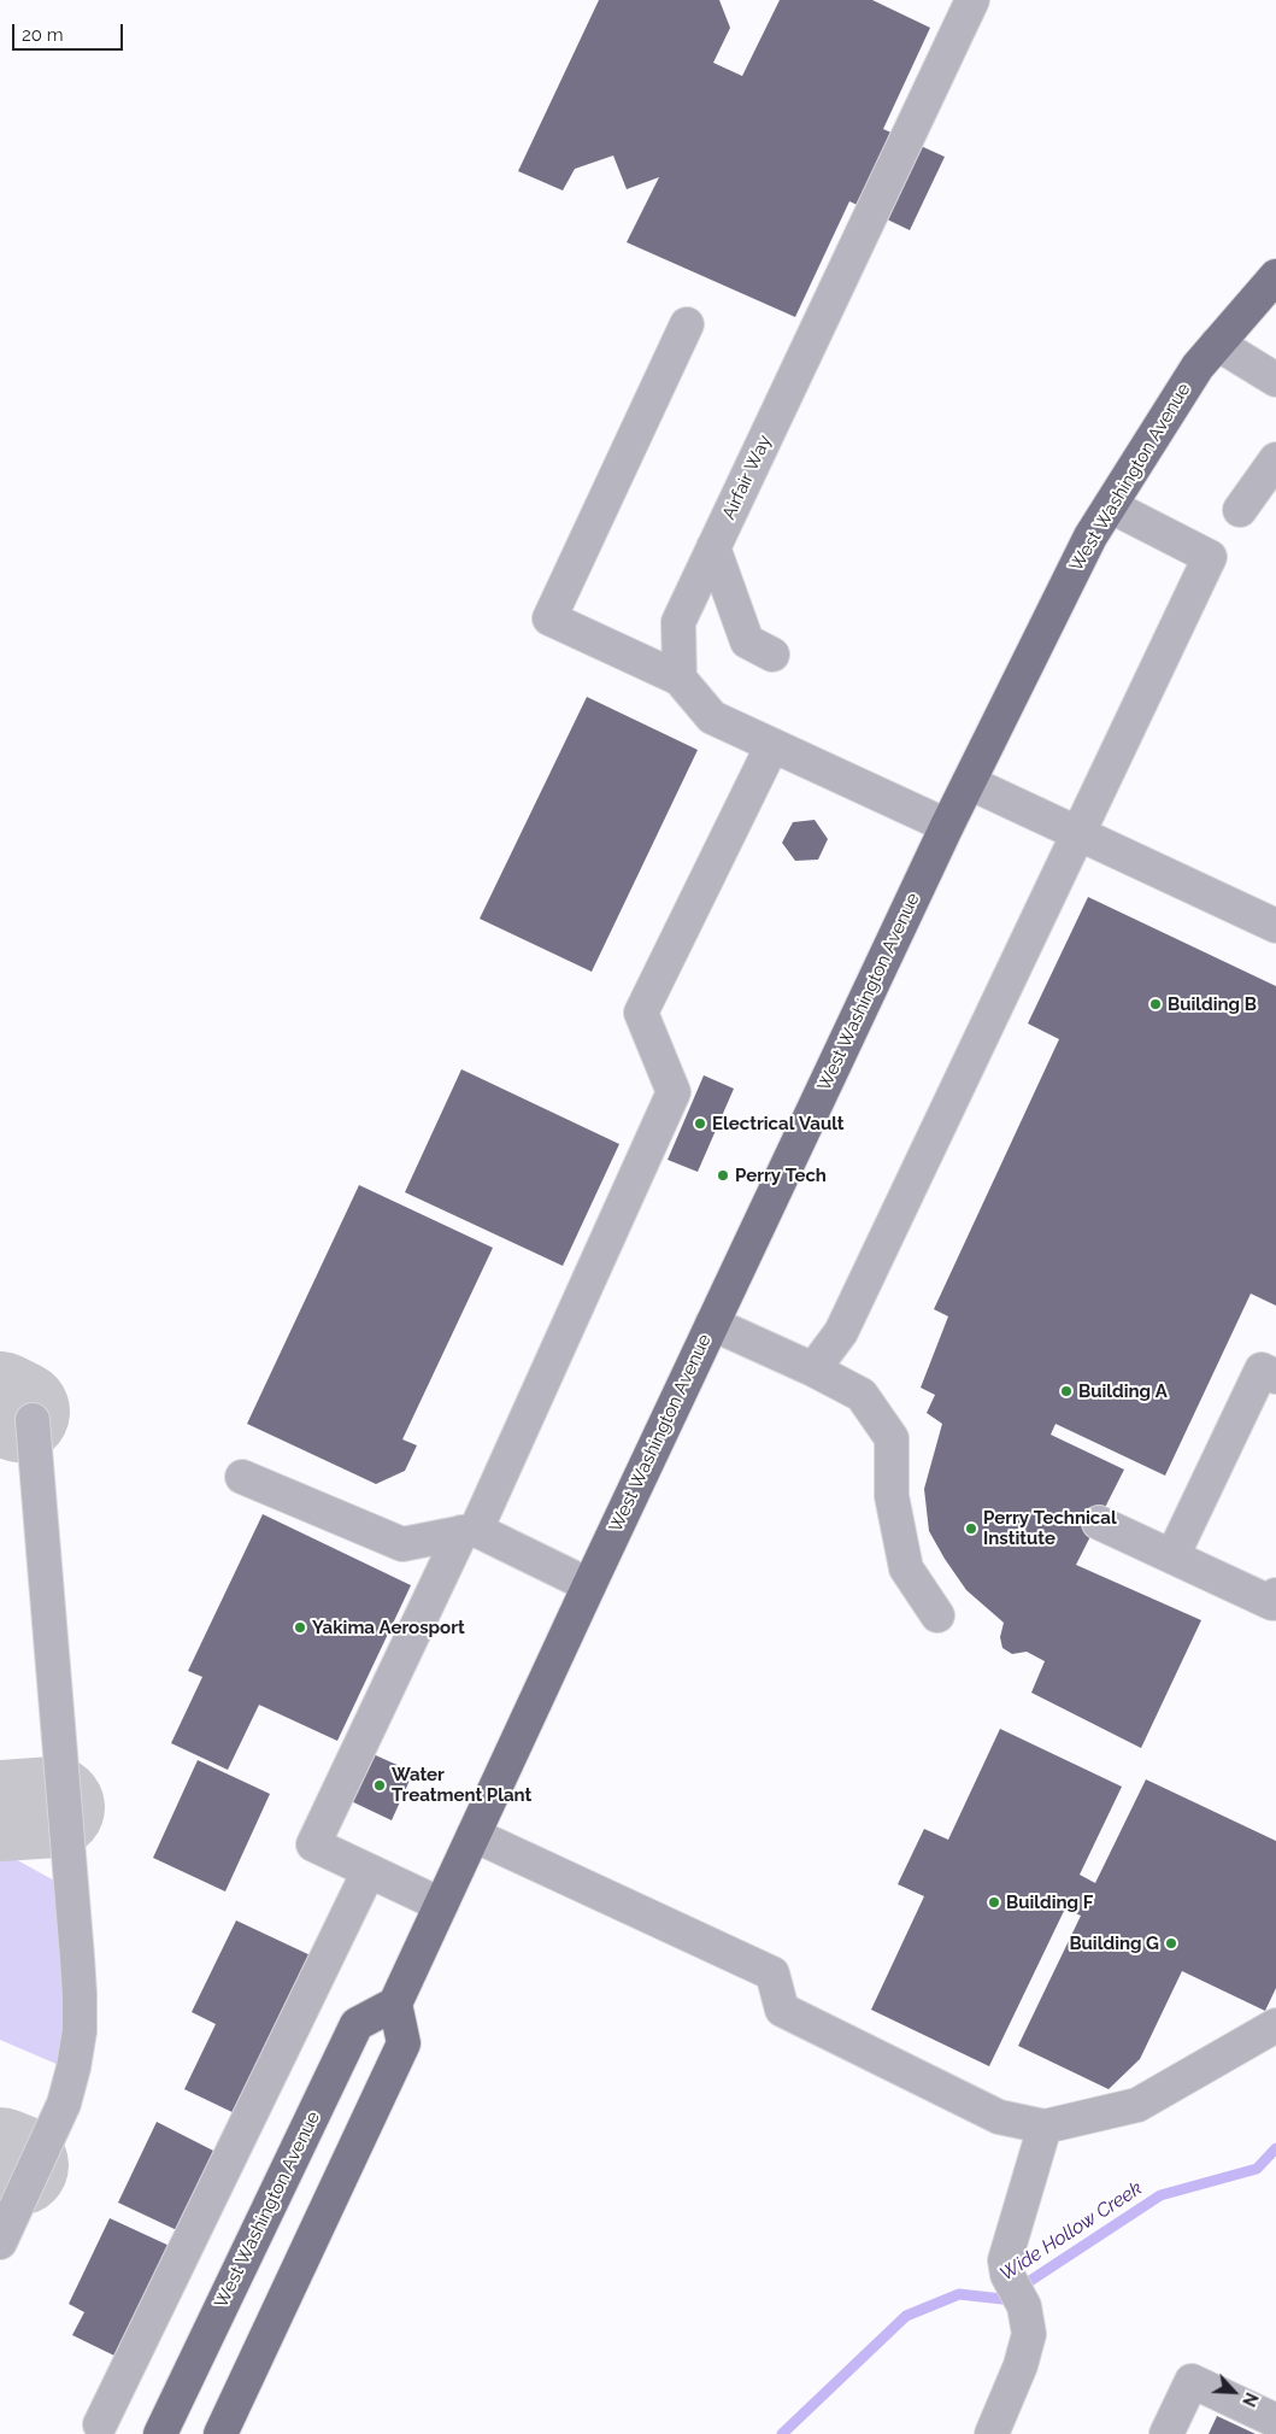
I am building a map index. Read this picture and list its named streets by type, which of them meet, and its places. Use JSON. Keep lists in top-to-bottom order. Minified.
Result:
{"streets":{"main road":["West Washington Avenue"],"lane":["Airfair Way"]},"water":["Wide Hollow Creek"],"places":["Building B","Electrical Vault","Perry Tech","Building A","Perry Technical Institute","Yakima Aerosport","Water Treatment Plant","Building F","Building G"],"scale_bar":"20 m","north":"bottom right"}
